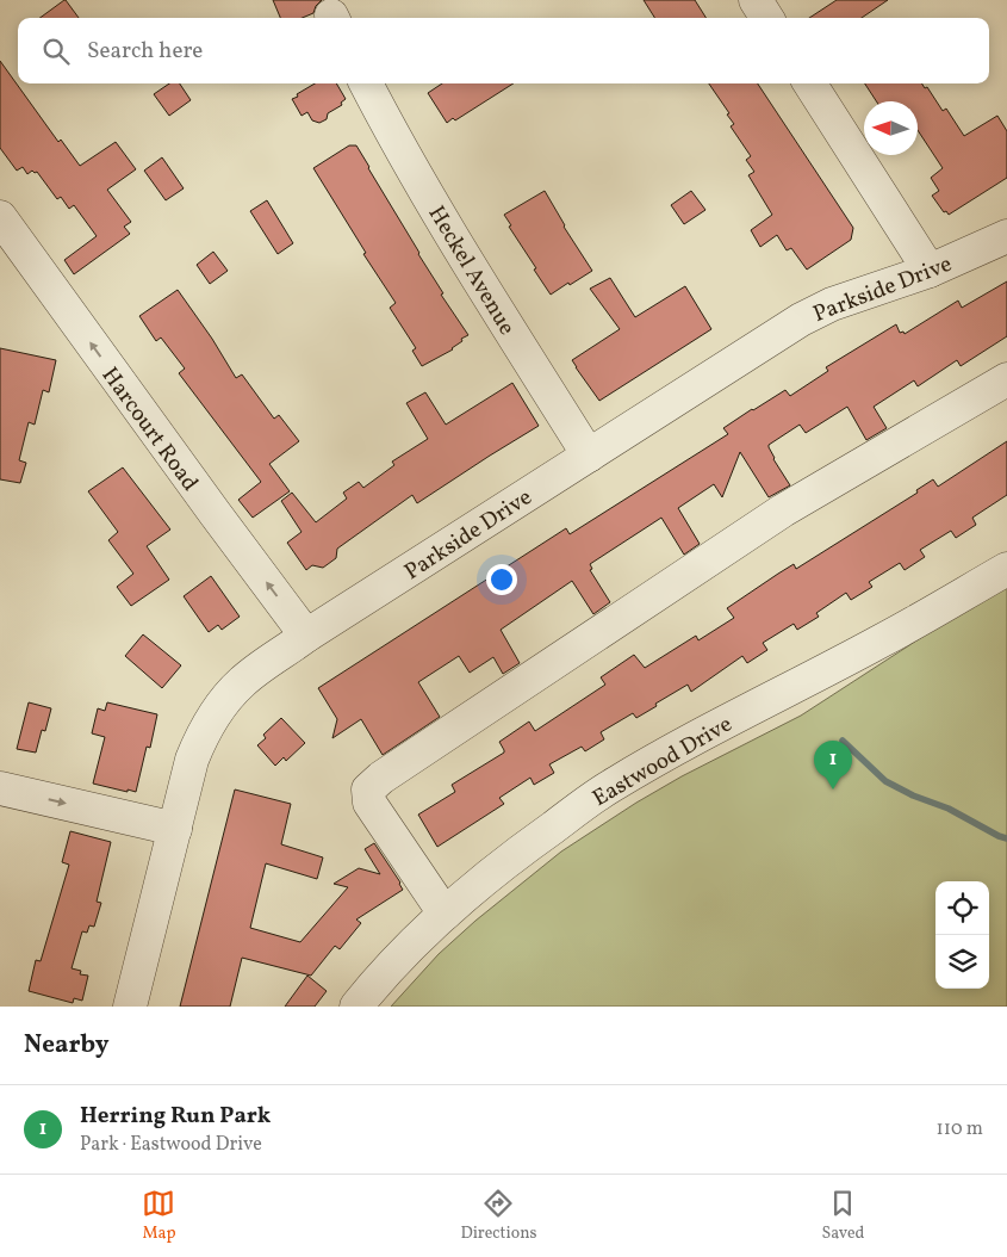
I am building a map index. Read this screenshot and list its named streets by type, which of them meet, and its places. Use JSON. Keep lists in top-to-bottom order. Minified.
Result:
{"streets":{"street":["Heckel Avenue","Parkside Drive","Harcourt Road","Eastwood Drive"]},"crossings":[["Heckel Avenue","Parkside Drive"],["Parkside Drive","Harcourt Road"]],"one_way":["Harcourt Road"],"north":"left","page":{"search":"Search here","pins":"1","heading":"Nearby","list":[{"mark":"1","name":"Herring Run Park","note":"Park · Eastwood Drive","value":"110 m"}],"nav":["Map","Directions","Saved"]}}
